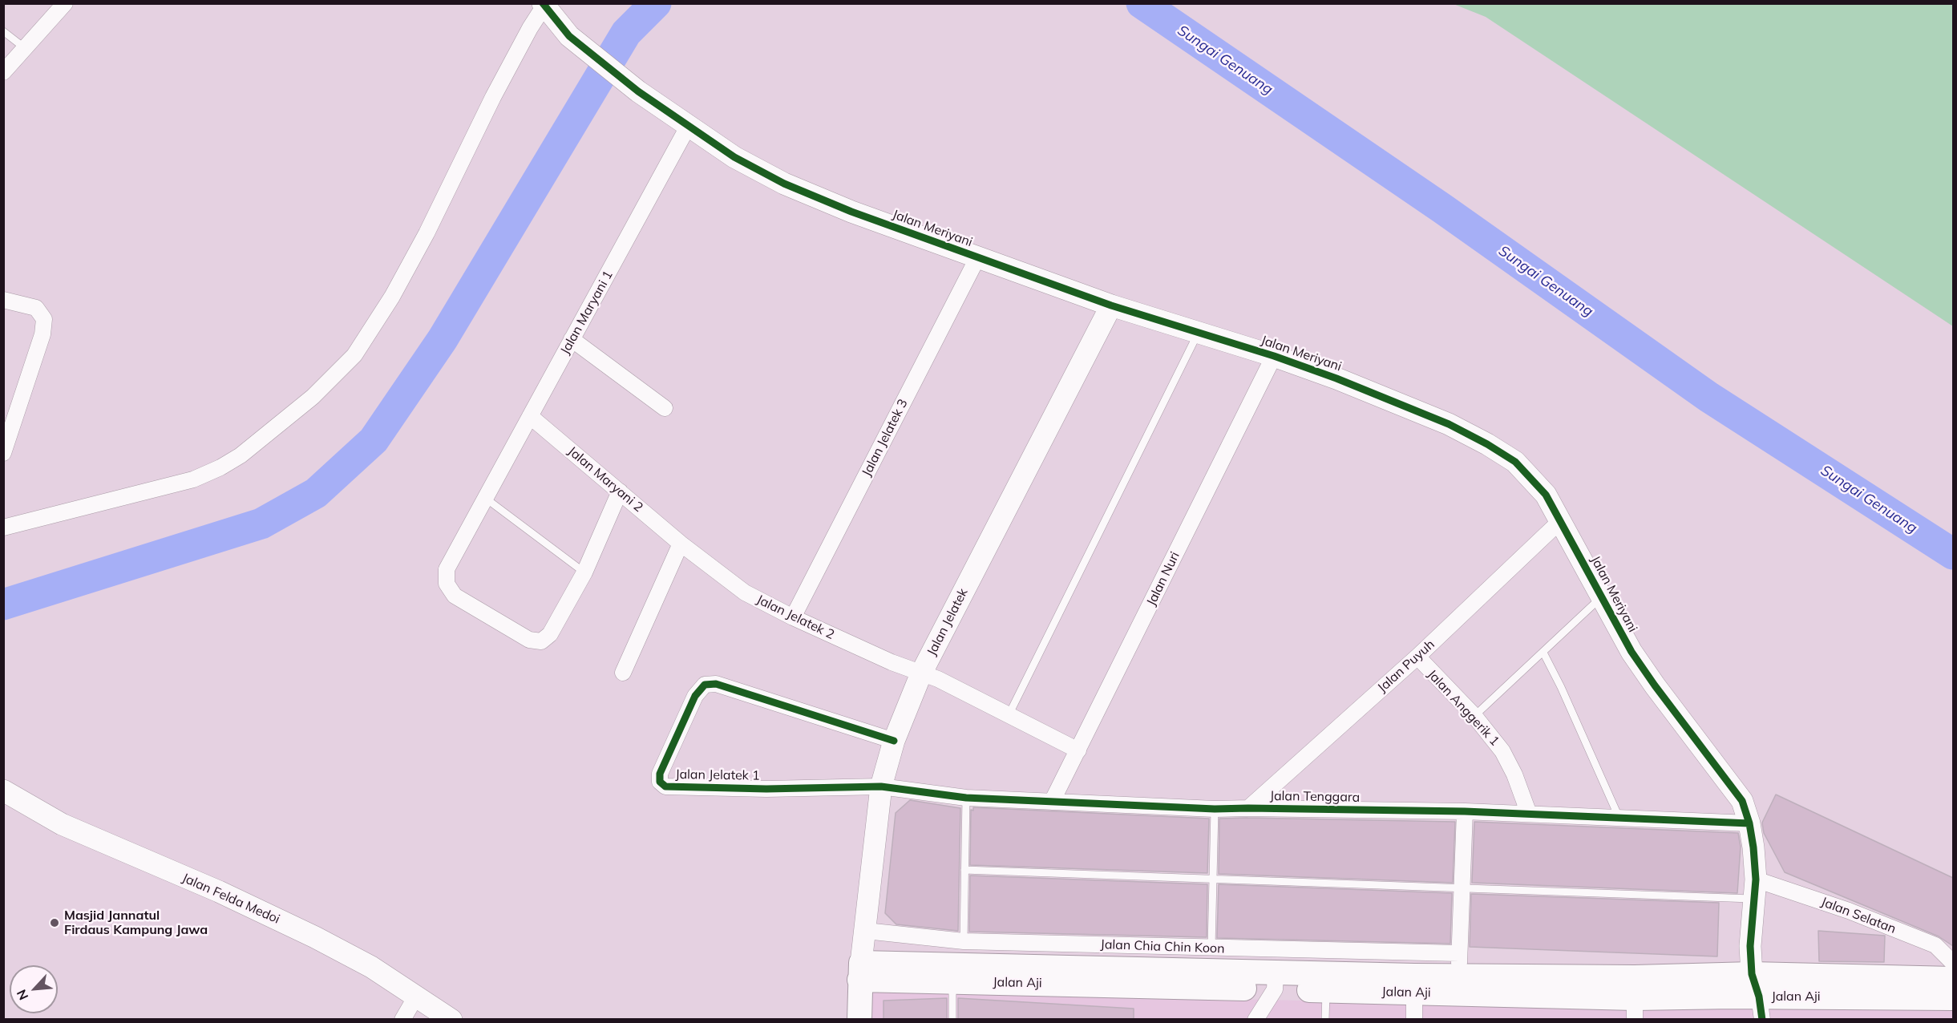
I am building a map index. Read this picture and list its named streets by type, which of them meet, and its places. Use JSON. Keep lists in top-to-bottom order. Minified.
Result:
{"streets":{"main road":["Jalan Aji"],"street":["Jalan Meriyani","Jalan Maryani 1","Jalan Jelatek 3","Jalan Maryani 2","Jalan Nuri","Jalan Jelatek 2","Jalan Jelatek","Jalan Puyuh","Jalan Anggerik 1","Jalan Jelatek 1","Jalan Tenggara","Jalan Felda Medoi","Jalan Selatan","Jalan Chia Chin Koon"]},"crossings":[["Jalan Meriyani","Jalan Maryani 1"],["Jalan Meriyani","Jalan Jelatek 3"],["Jalan Meriyani","Jalan Nuri"],["Jalan Meriyani","Jalan Jelatek"],["Jalan Meriyani","Jalan Puyuh"],["Jalan Meriyani","Jalan Tenggara"],["Jalan Meriyani","Jalan Selatan"],["Jalan Meriyani","Jalan Aji"],["Jalan Maryani 1","Jalan Maryani 2"],["Jalan Jelatek 3","Jalan Jelatek 2"],["Jalan Maryani 2","Jalan Jelatek 2"],["Jalan Nuri","Jalan Jelatek 2"],["Jalan Nuri","Jalan Tenggara"],["Jalan Jelatek 2","Jalan Jelatek"],["Jalan Jelatek","Jalan Jelatek 1"],["Jalan Jelatek","Jalan Tenggara"],["Jalan Jelatek","Jalan Chia Chin Koon"],["Jalan Jelatek","Jalan Aji"],["Jalan Puyuh","Jalan Anggerik 1"],["Jalan Puyuh","Jalan Tenggara"],["Jalan Anggerik 1","Jalan Tenggara"],["Jalan Jelatek 1","Jalan Tenggara"],["Jalan Chia Chin Koon","Jalan Aji"]],"water":["Sungai Genuang"],"places":["Masjid Jannatul Firdaus Kampung Jawa"],"north":"bottom left"}
